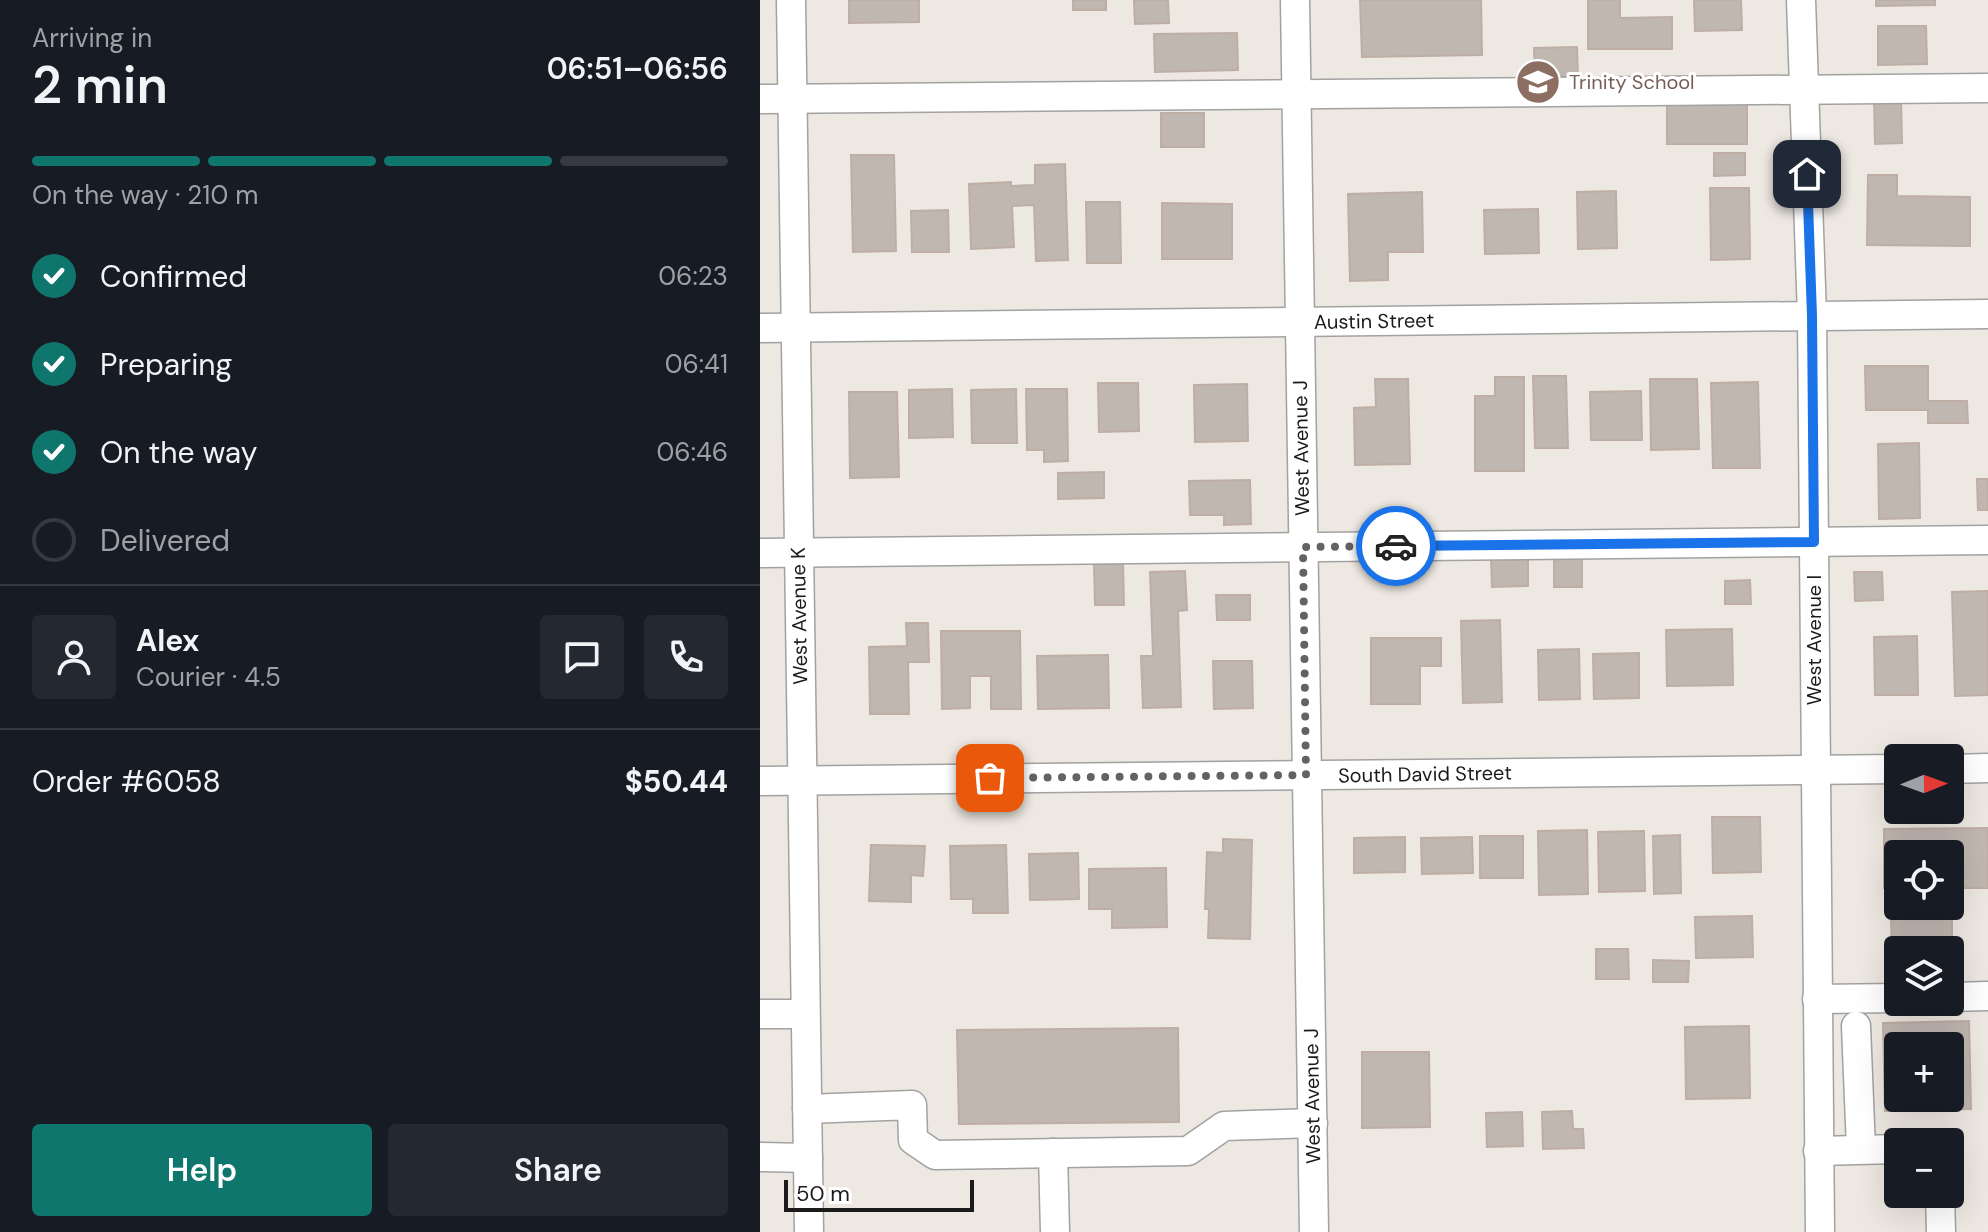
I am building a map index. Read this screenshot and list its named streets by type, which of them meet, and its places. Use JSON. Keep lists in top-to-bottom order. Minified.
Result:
{"streets":{"street":["Austin Street","West Avenue J","West Avenue K","West Avenue I","South David Street"]},"crossings":[["Austin Street","West Avenue J"],["Austin Street","West Avenue K"],["Austin Street","West Avenue I"],["West Avenue J","South David Street"],["West Avenue K","South David Street"],["West Avenue I","South David Street"]],"places":{"school or university":["Trinity School"]},"scale_bar":"50 m","north":"right","page":{"heading":["2 min","Arriving in","06:51–06:56"],"panel":["Alex","Courier · 4.5","Order #6058","$50.44"],"bar":"On the way · 210 m","list":[["Confirmed","06:23"],["Preparing","06:41"],["On the way","06:46"],"Delivered"],"map_buttons":["+","−"],"buttons":["Help","Share"],"scale":"50 m"}}
